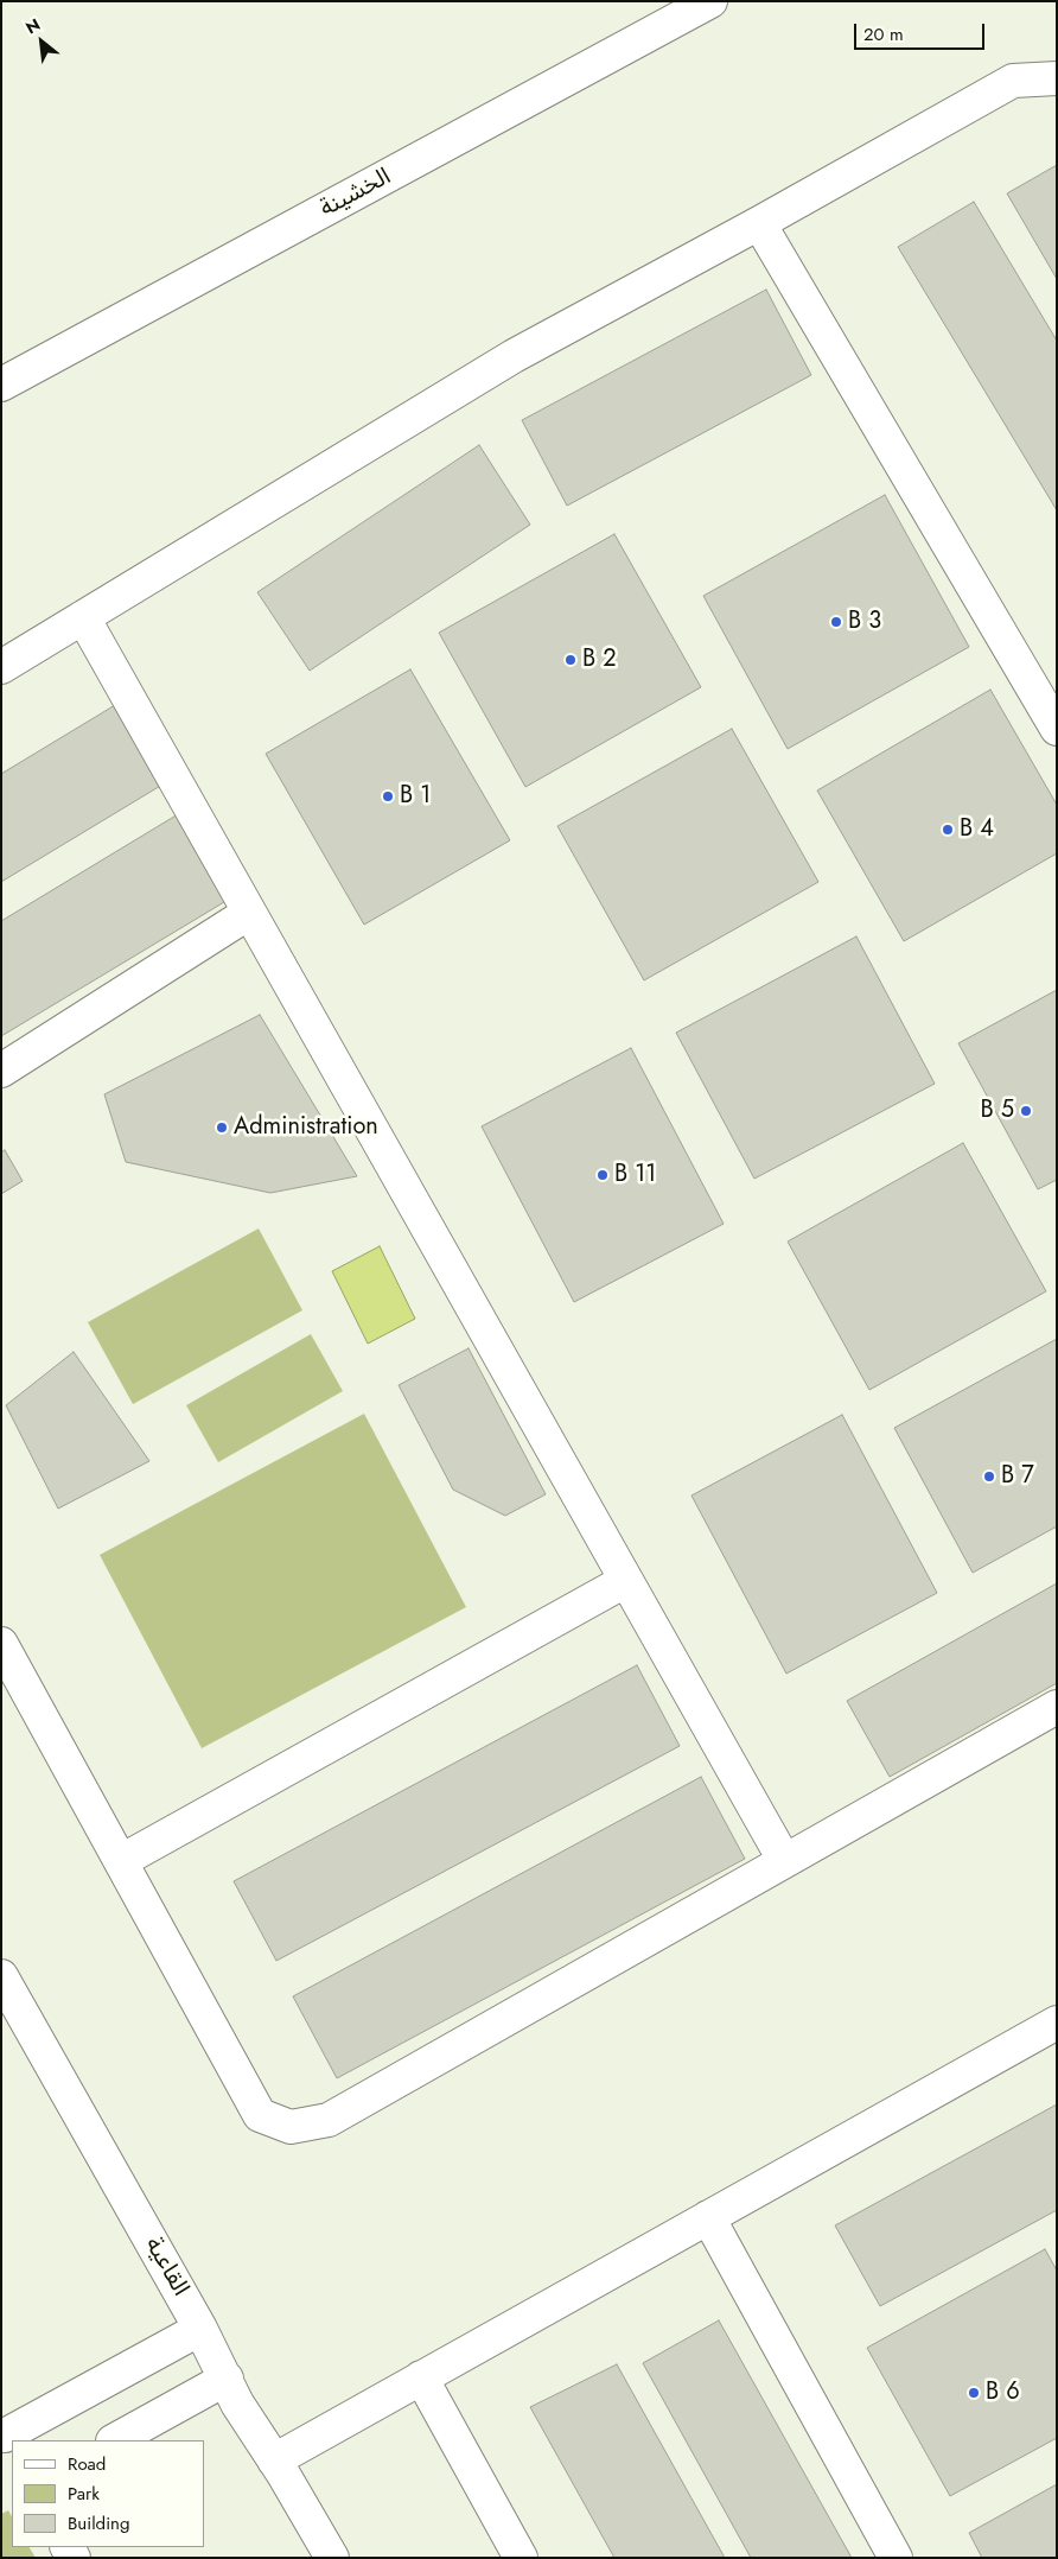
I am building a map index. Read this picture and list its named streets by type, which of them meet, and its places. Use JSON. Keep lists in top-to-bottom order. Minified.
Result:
{"streets":{"street":["الخشينة","القاعية"]},"places":["B 3","B 2","B 1","B 4","B 5","Administration","B 11","B 7","B 6"],"legend":["Road","Park","Building"],"scale_bar":"20 m","north":"top left"}
